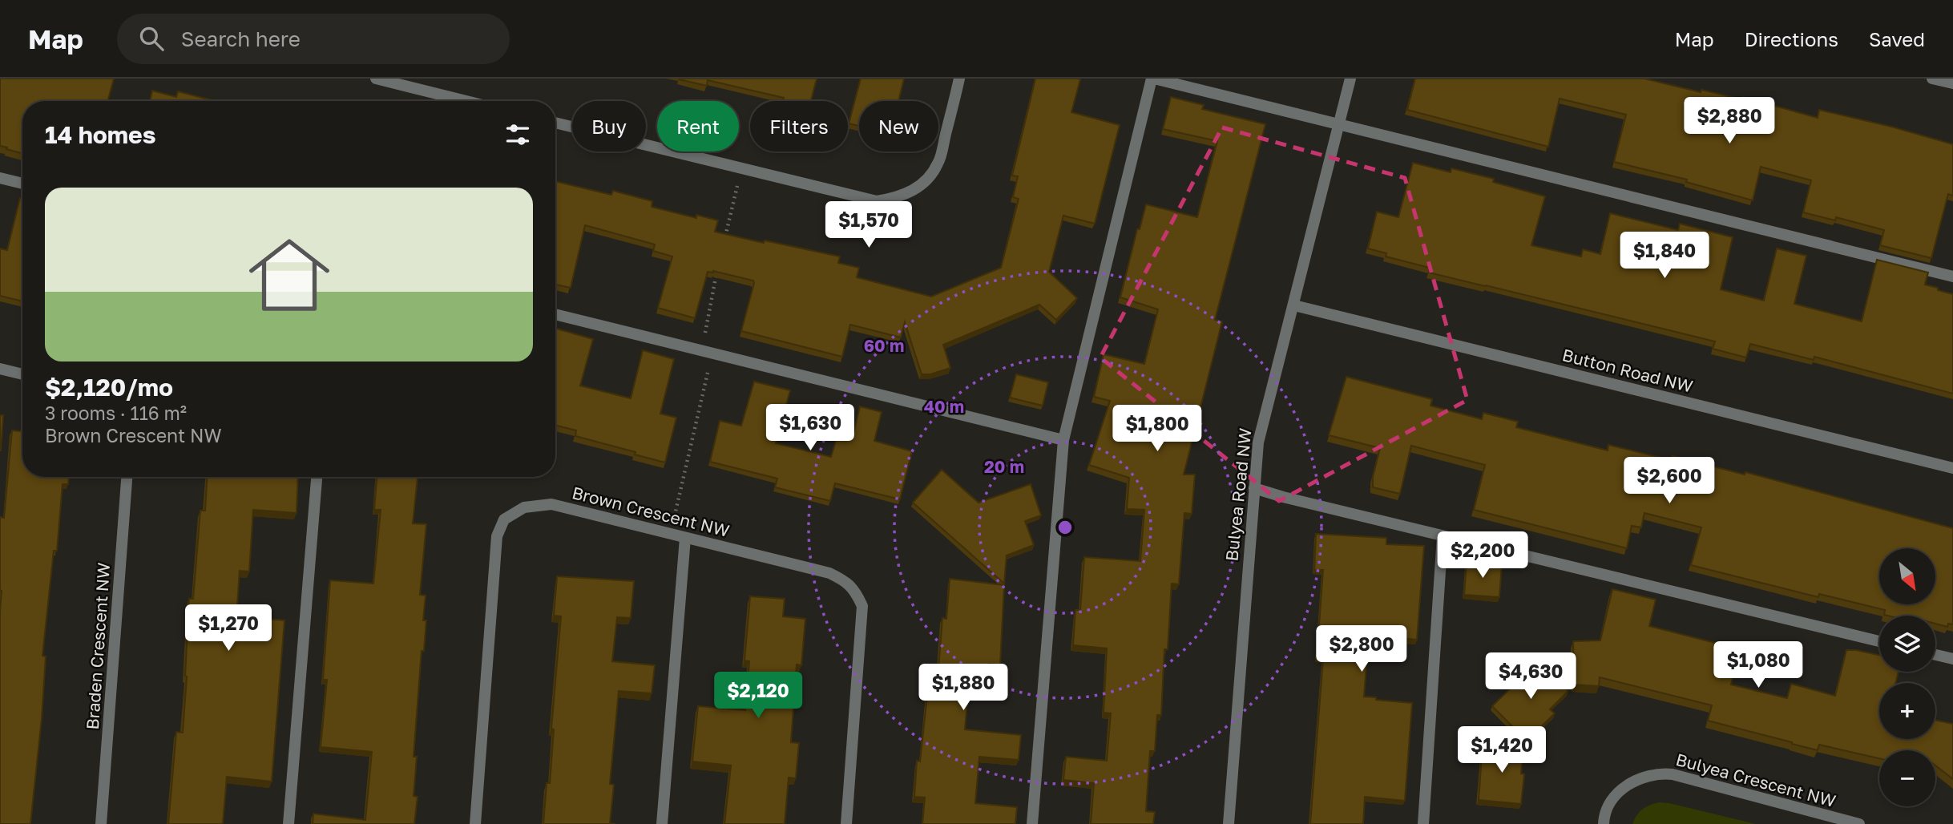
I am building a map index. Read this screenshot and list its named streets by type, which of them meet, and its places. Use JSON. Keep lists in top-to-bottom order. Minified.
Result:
{"streets":{"street":["Button Road NW","Bulyea Road NW","Brown Crescent NW","Braden Crescent NW","Bulyea Crescent NW"]},"crossings":[["Button Road NW","Bulyea Road NW"]],"north":"bottom right","page":{"header":"Map","search":"Search here","nav":["Map","Directions","Saved"],"price":["$2,880","$1,570","$1,840","$1,630","$1,800","$2,600","$2,200","$1,270","$2,800","$1,080","$4,630","$1,880","$2,120","$1,420"],"chip":["Buy","Rent","Filters","New"],"heading":"14 homes","list":[{"name":"$2,120/mo","note":"3 rooms · 116 m² · Brown Crescent NW"}],"map_buttons":["+","−"]},"rings":["60 m","40 m","20 m"]}
